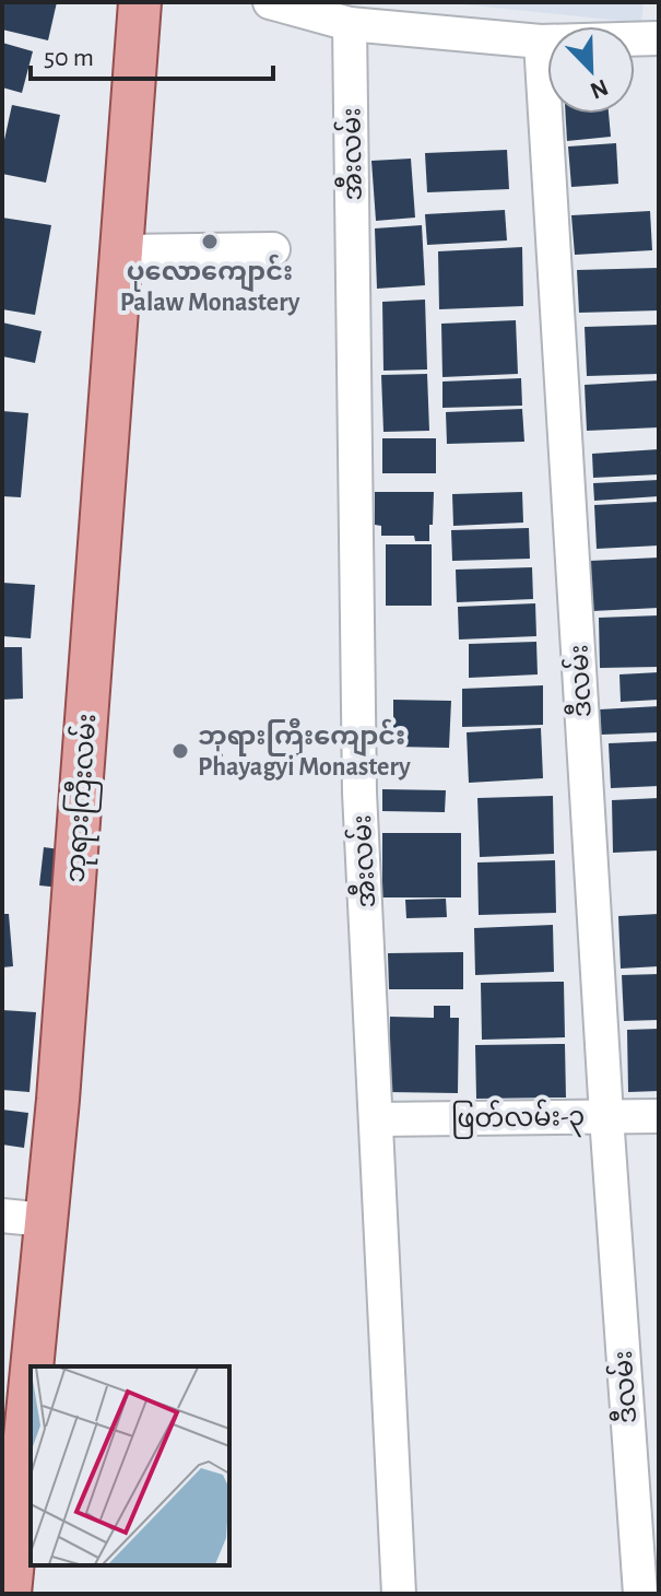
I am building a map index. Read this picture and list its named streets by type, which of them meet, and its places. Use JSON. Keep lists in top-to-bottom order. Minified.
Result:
{"streets":{"main road":["ဘုရားကြီးလမ်း"],"street":["အီးလမ်း","ဒီလမ်း","ဖြတ်လမ်း-၃"]},"crossings":[["အီးလမ်း","ဖြတ်လမ်း-၃"],["ဒီလမ်း","ဖြတ်လမ်း-၃"]],"places":["ပုလောကျောင်း Palaw Monastery","ဘုရားကြီးကျောင်း Phayagyi Monastery"],"scale_bar":"50 m","north":"bottom right"}
